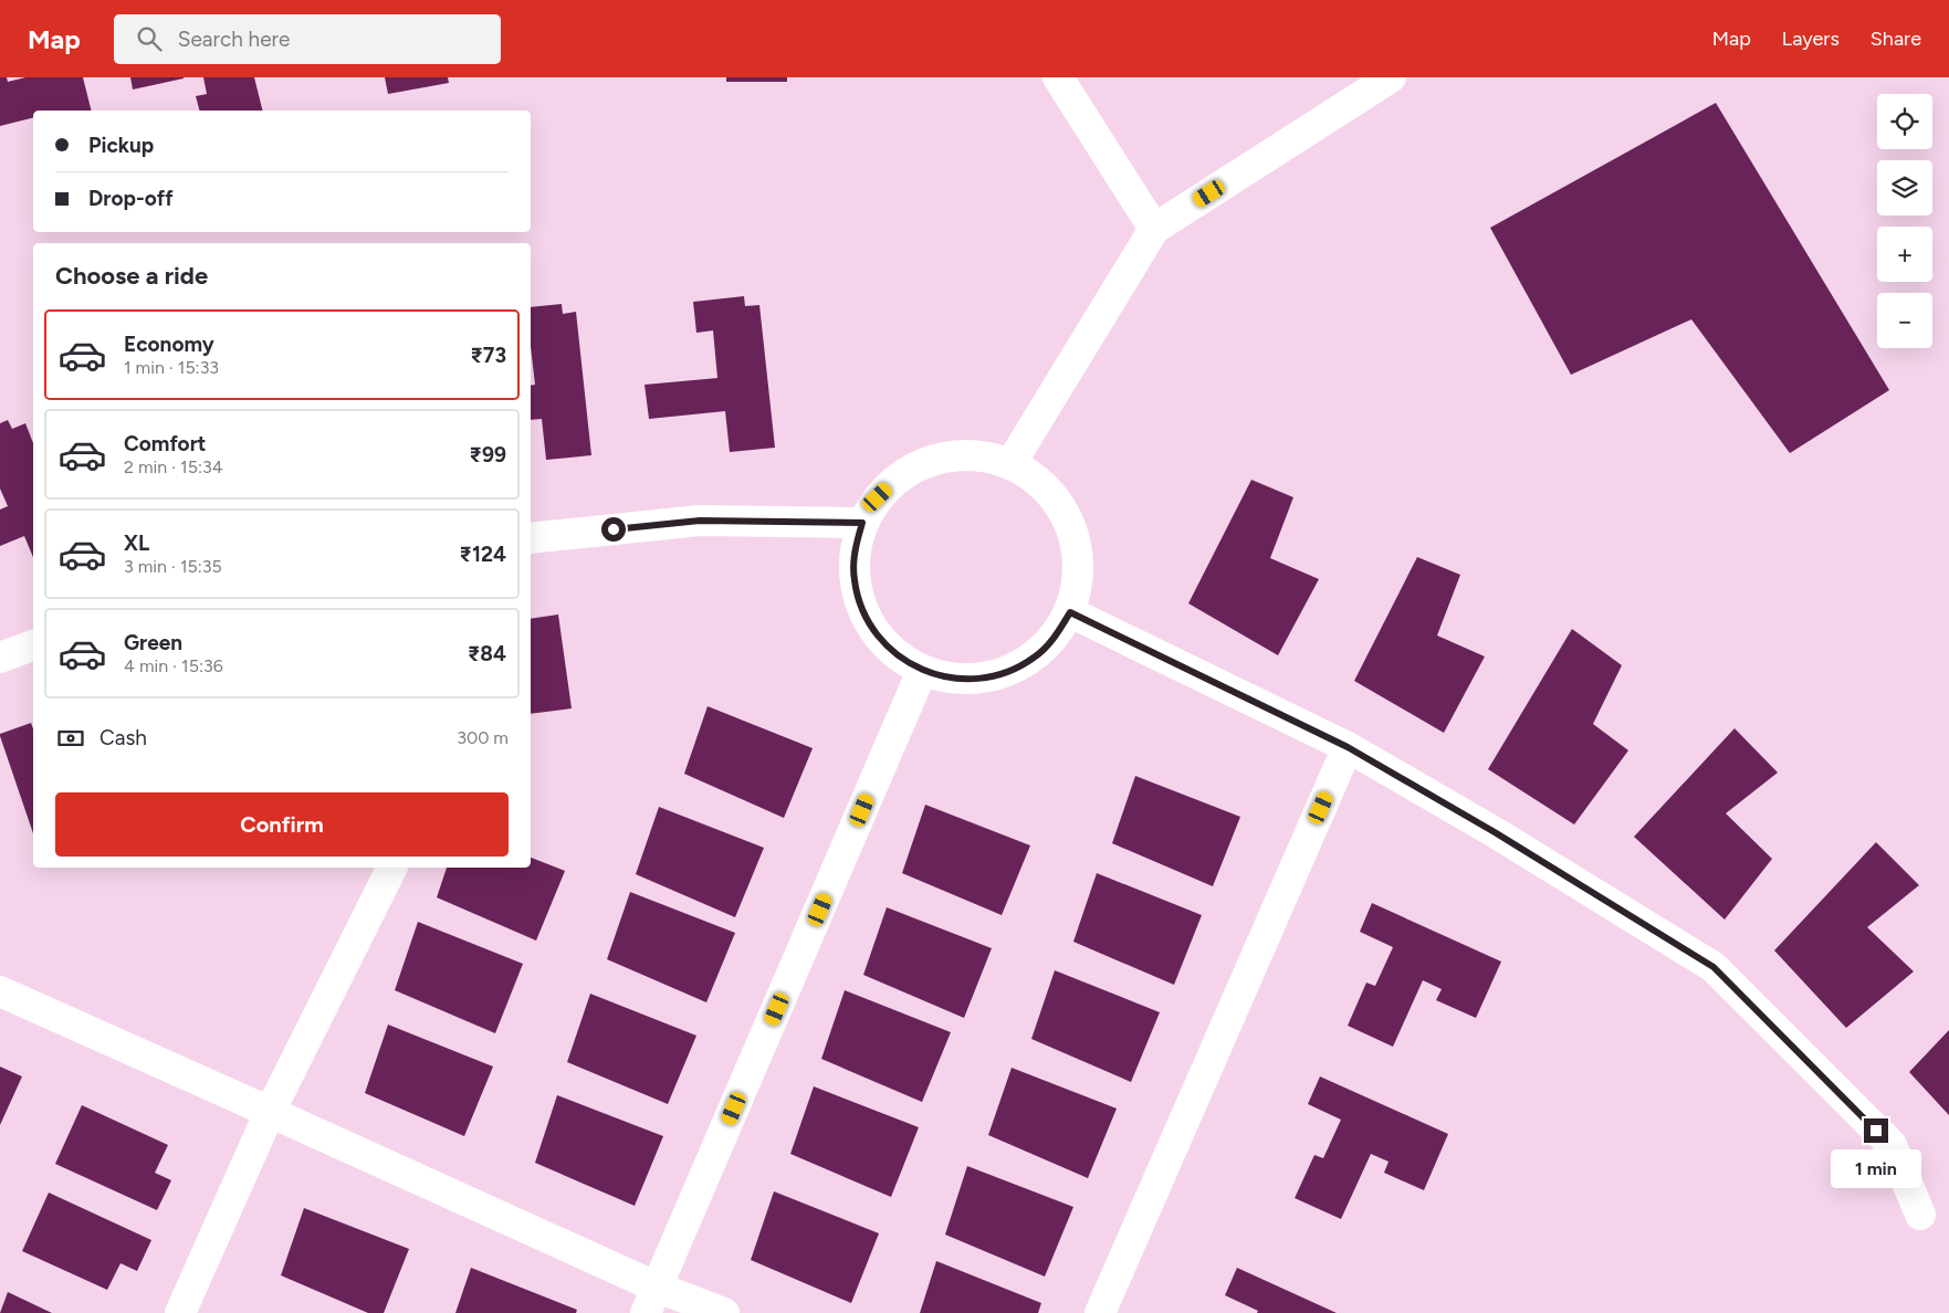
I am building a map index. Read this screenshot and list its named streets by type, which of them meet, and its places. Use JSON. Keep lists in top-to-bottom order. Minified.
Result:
{"page":{"header":"Map","search":"Search here","nav":["Map","Layers","Share"],"map_buttons":["+","−"],"banner":["Pickup","Drop-off"],"heading":"Choose a ride","list":[{"name":"Economy","note":"1 min · 15:33","value":"₹73"},{"name":"Comfort","note":"2 min · 15:34","value":"₹99"},{"name":"XL","note":"3 min · 15:35","value":"₹124"},{"name":"Green","note":"4 min · 15:36","value":"₹84"}],"pay":["Cash","300 m"],"buttons":"Confirm","bubble":"1 min"}}
